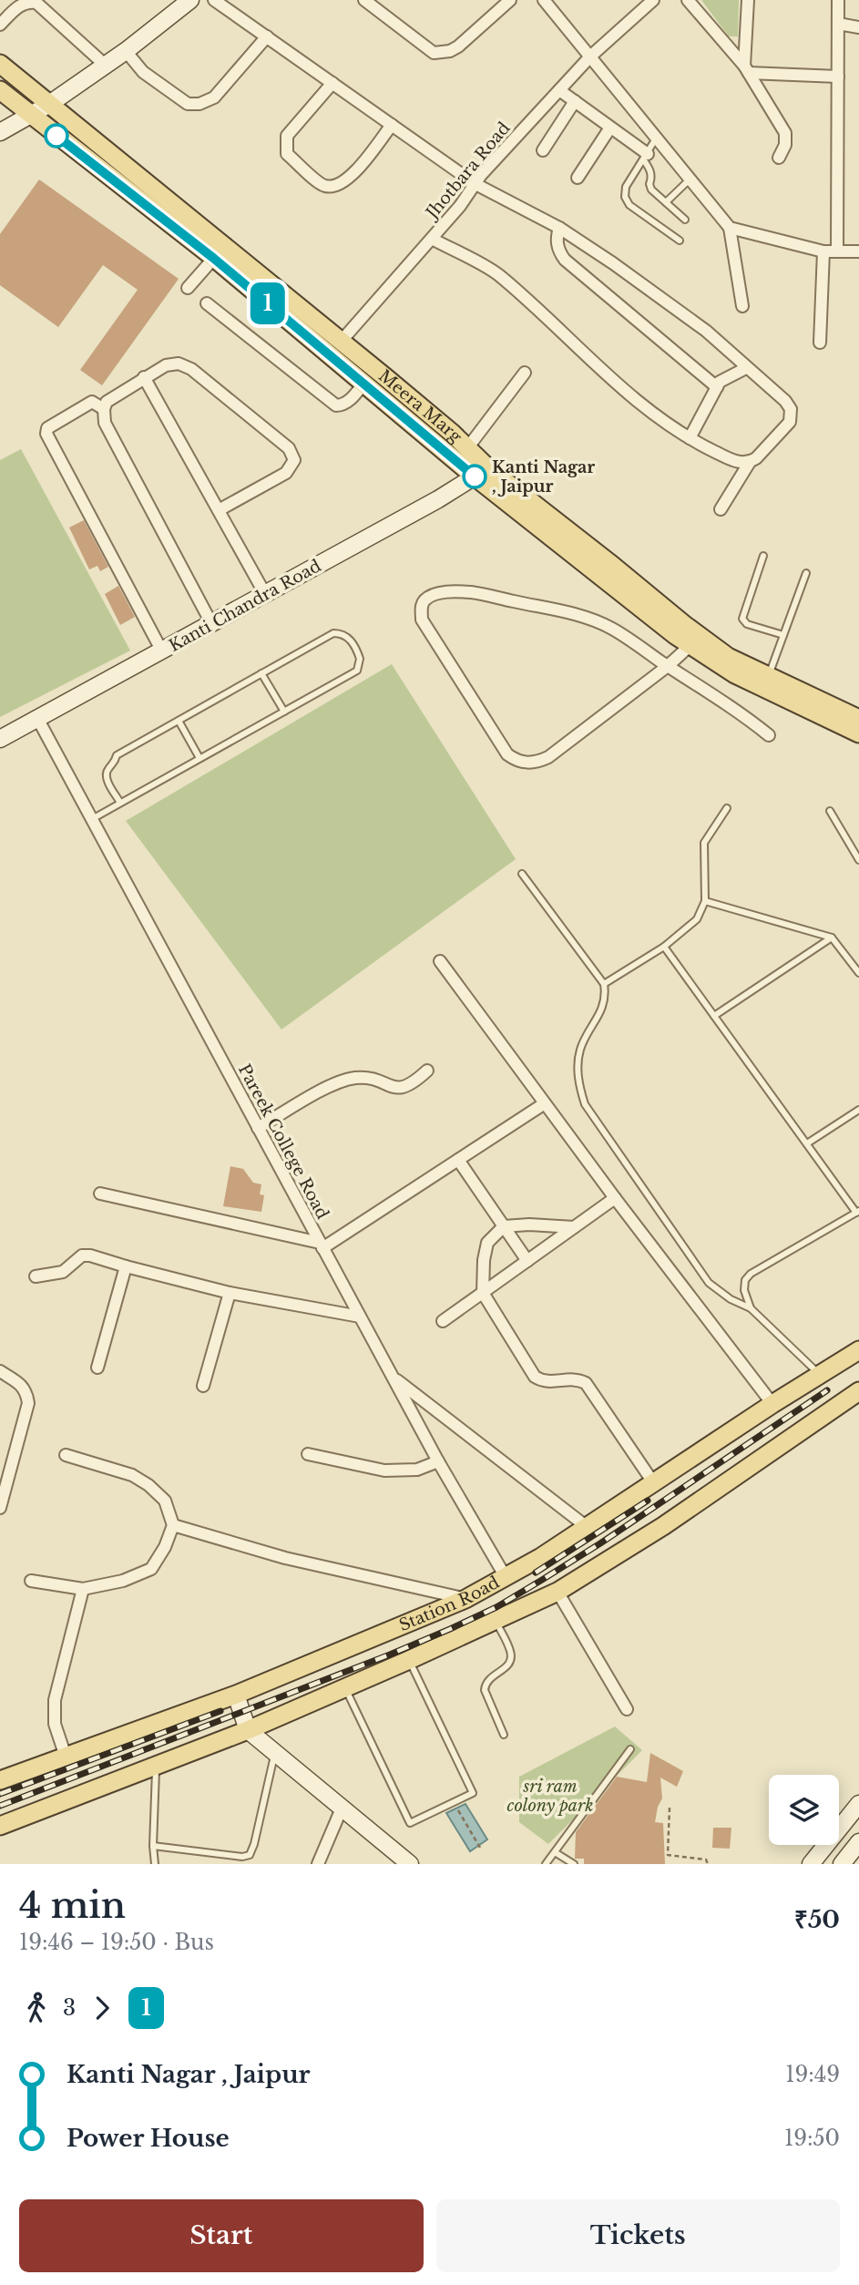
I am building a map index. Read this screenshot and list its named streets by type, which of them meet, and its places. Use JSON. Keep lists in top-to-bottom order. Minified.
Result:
{"streets":{"main road":["Meera Marg","Station Road"],"street":["Jhotbara Road","Kanti Chandra Road","Pareek College Road"]},"crossings":[["Jhotbara Road","Meera Marg"],["Meera Marg","Kanti Chandra Road"],["Kanti Chandra Road","Pareek College Road"],["Pareek College Road","Station Road"]],"parks":["sri ram colony park"],"places":["Kanti Nagar , Jaipur"],"lines":["bus line 1"],"page":{"on_map":"1","heading":["4 min","19:46 – 19:50 · Bus","₹50"],"legs":["3","1"],"list":[{"name":"Kanti Nagar , Jaipur","value":"19:49"},{"name":"Power House","value":"19:50"}],"buttons":["Start","Tickets"]}}
